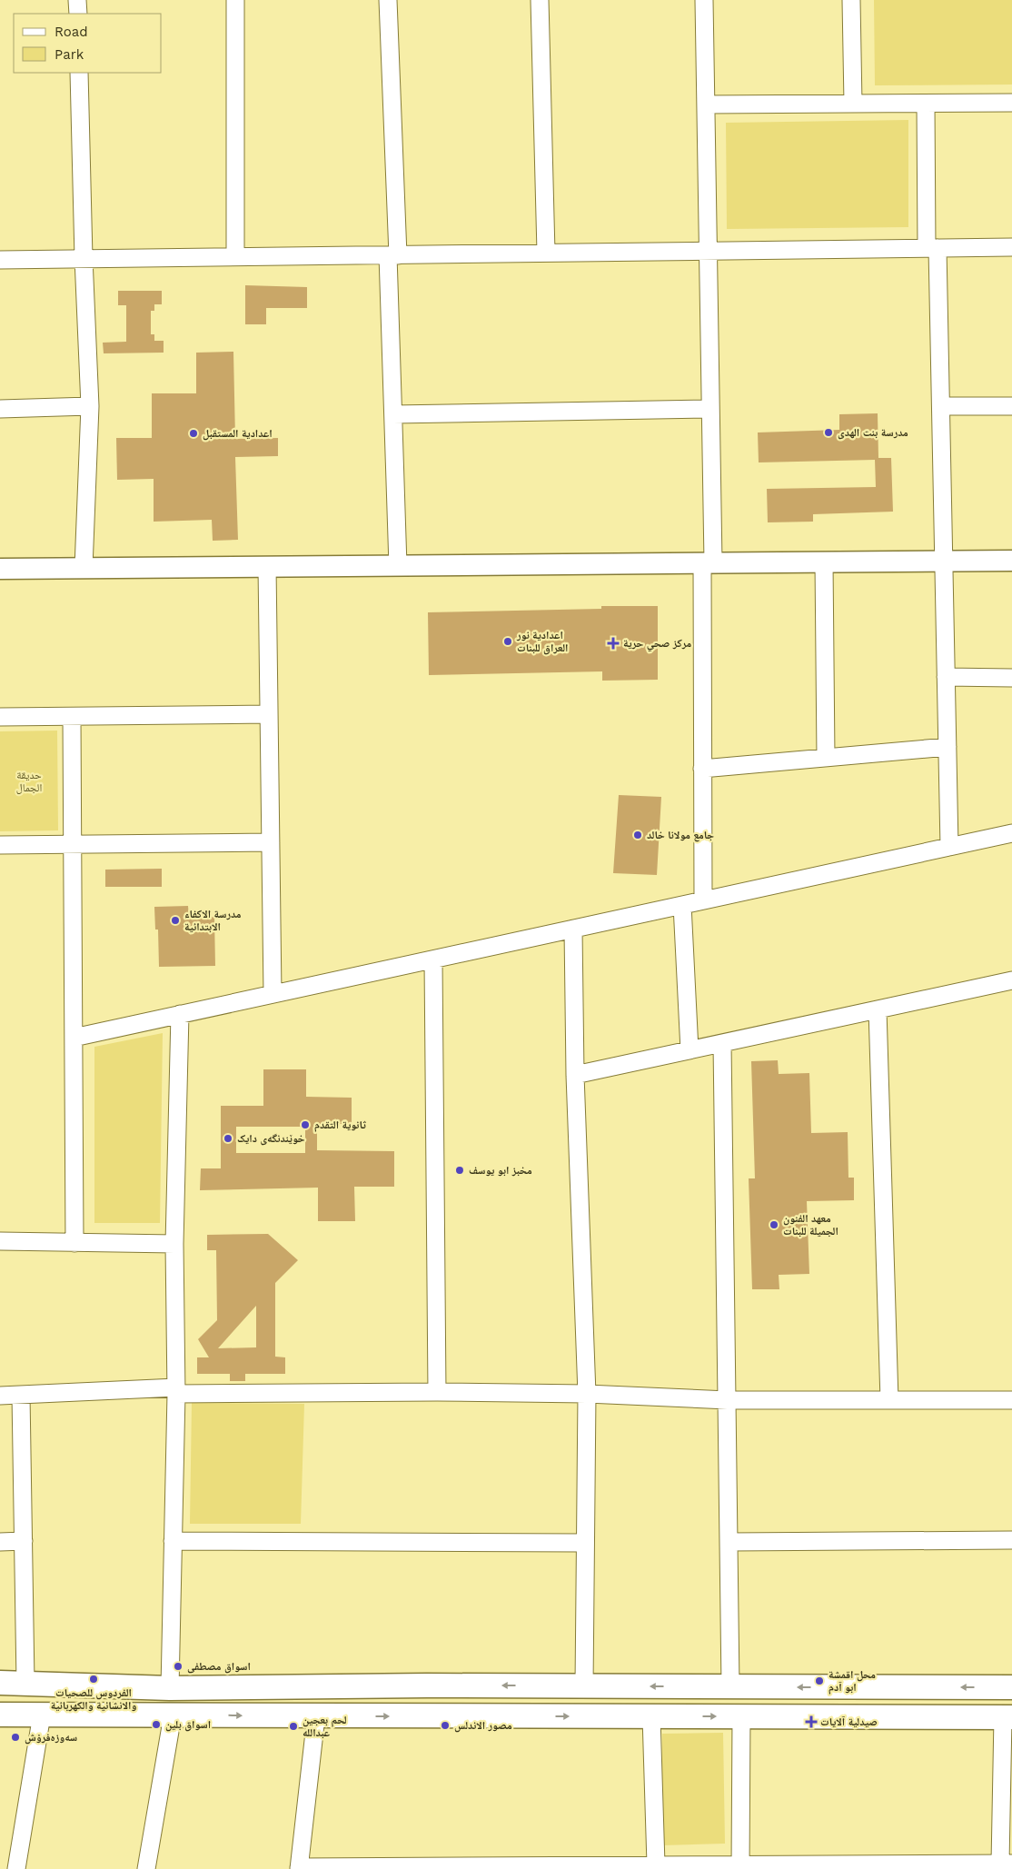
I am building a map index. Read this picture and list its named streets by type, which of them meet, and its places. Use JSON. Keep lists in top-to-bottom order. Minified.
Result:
{"parks":["حديقة الجمال"],"places":{"other":["مدرسة بنت الهدی","اعدادية المستقبل","اعدادية نور العراق للبنات","جامع مولانا خالد","مدرسة الاكفاء الابتدائية","ثانوية التقدم","خوێندنگەی دایک","مخبز ابو يوسف","معهد الفنون الجميلة للبنات","اسواق مصطفى","الفردوس للصحيات والانشائية والكهربائية","محل اقمشة ابو آدم","اسواق بلين","مصور الاندلس","لحم بعجين عبدالله","سەوزەفرۆش"],"health":["مركز صحي حرية","صيدلية آلايات"]},"legend":["Road","Park"]}
